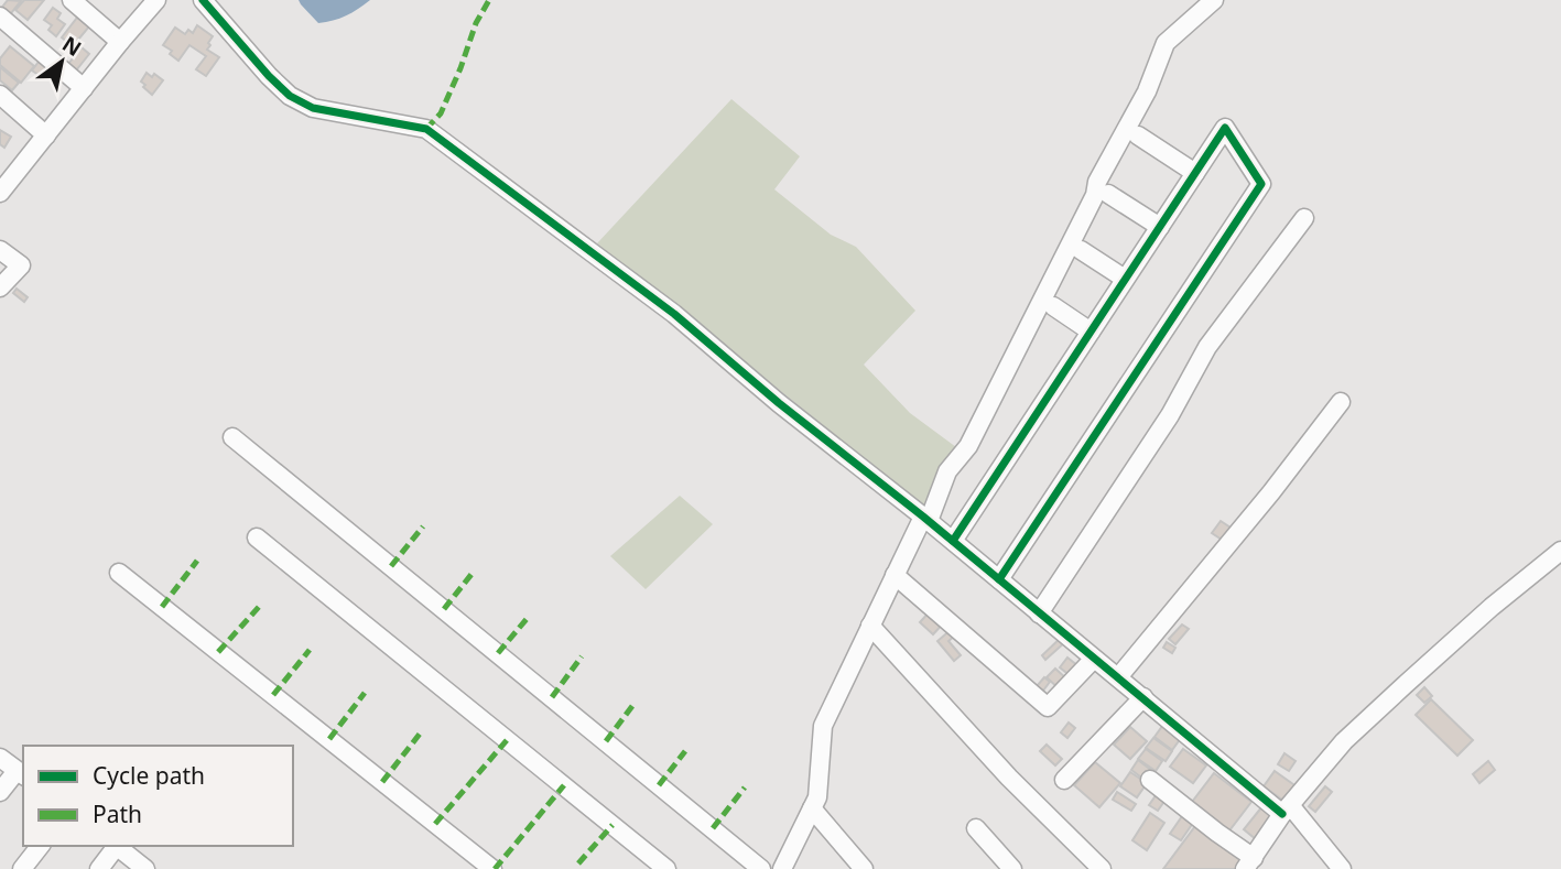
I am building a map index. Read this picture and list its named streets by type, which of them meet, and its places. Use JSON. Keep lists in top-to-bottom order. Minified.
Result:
{"legend":["Cycle path","Path"],"north":"top right"}
